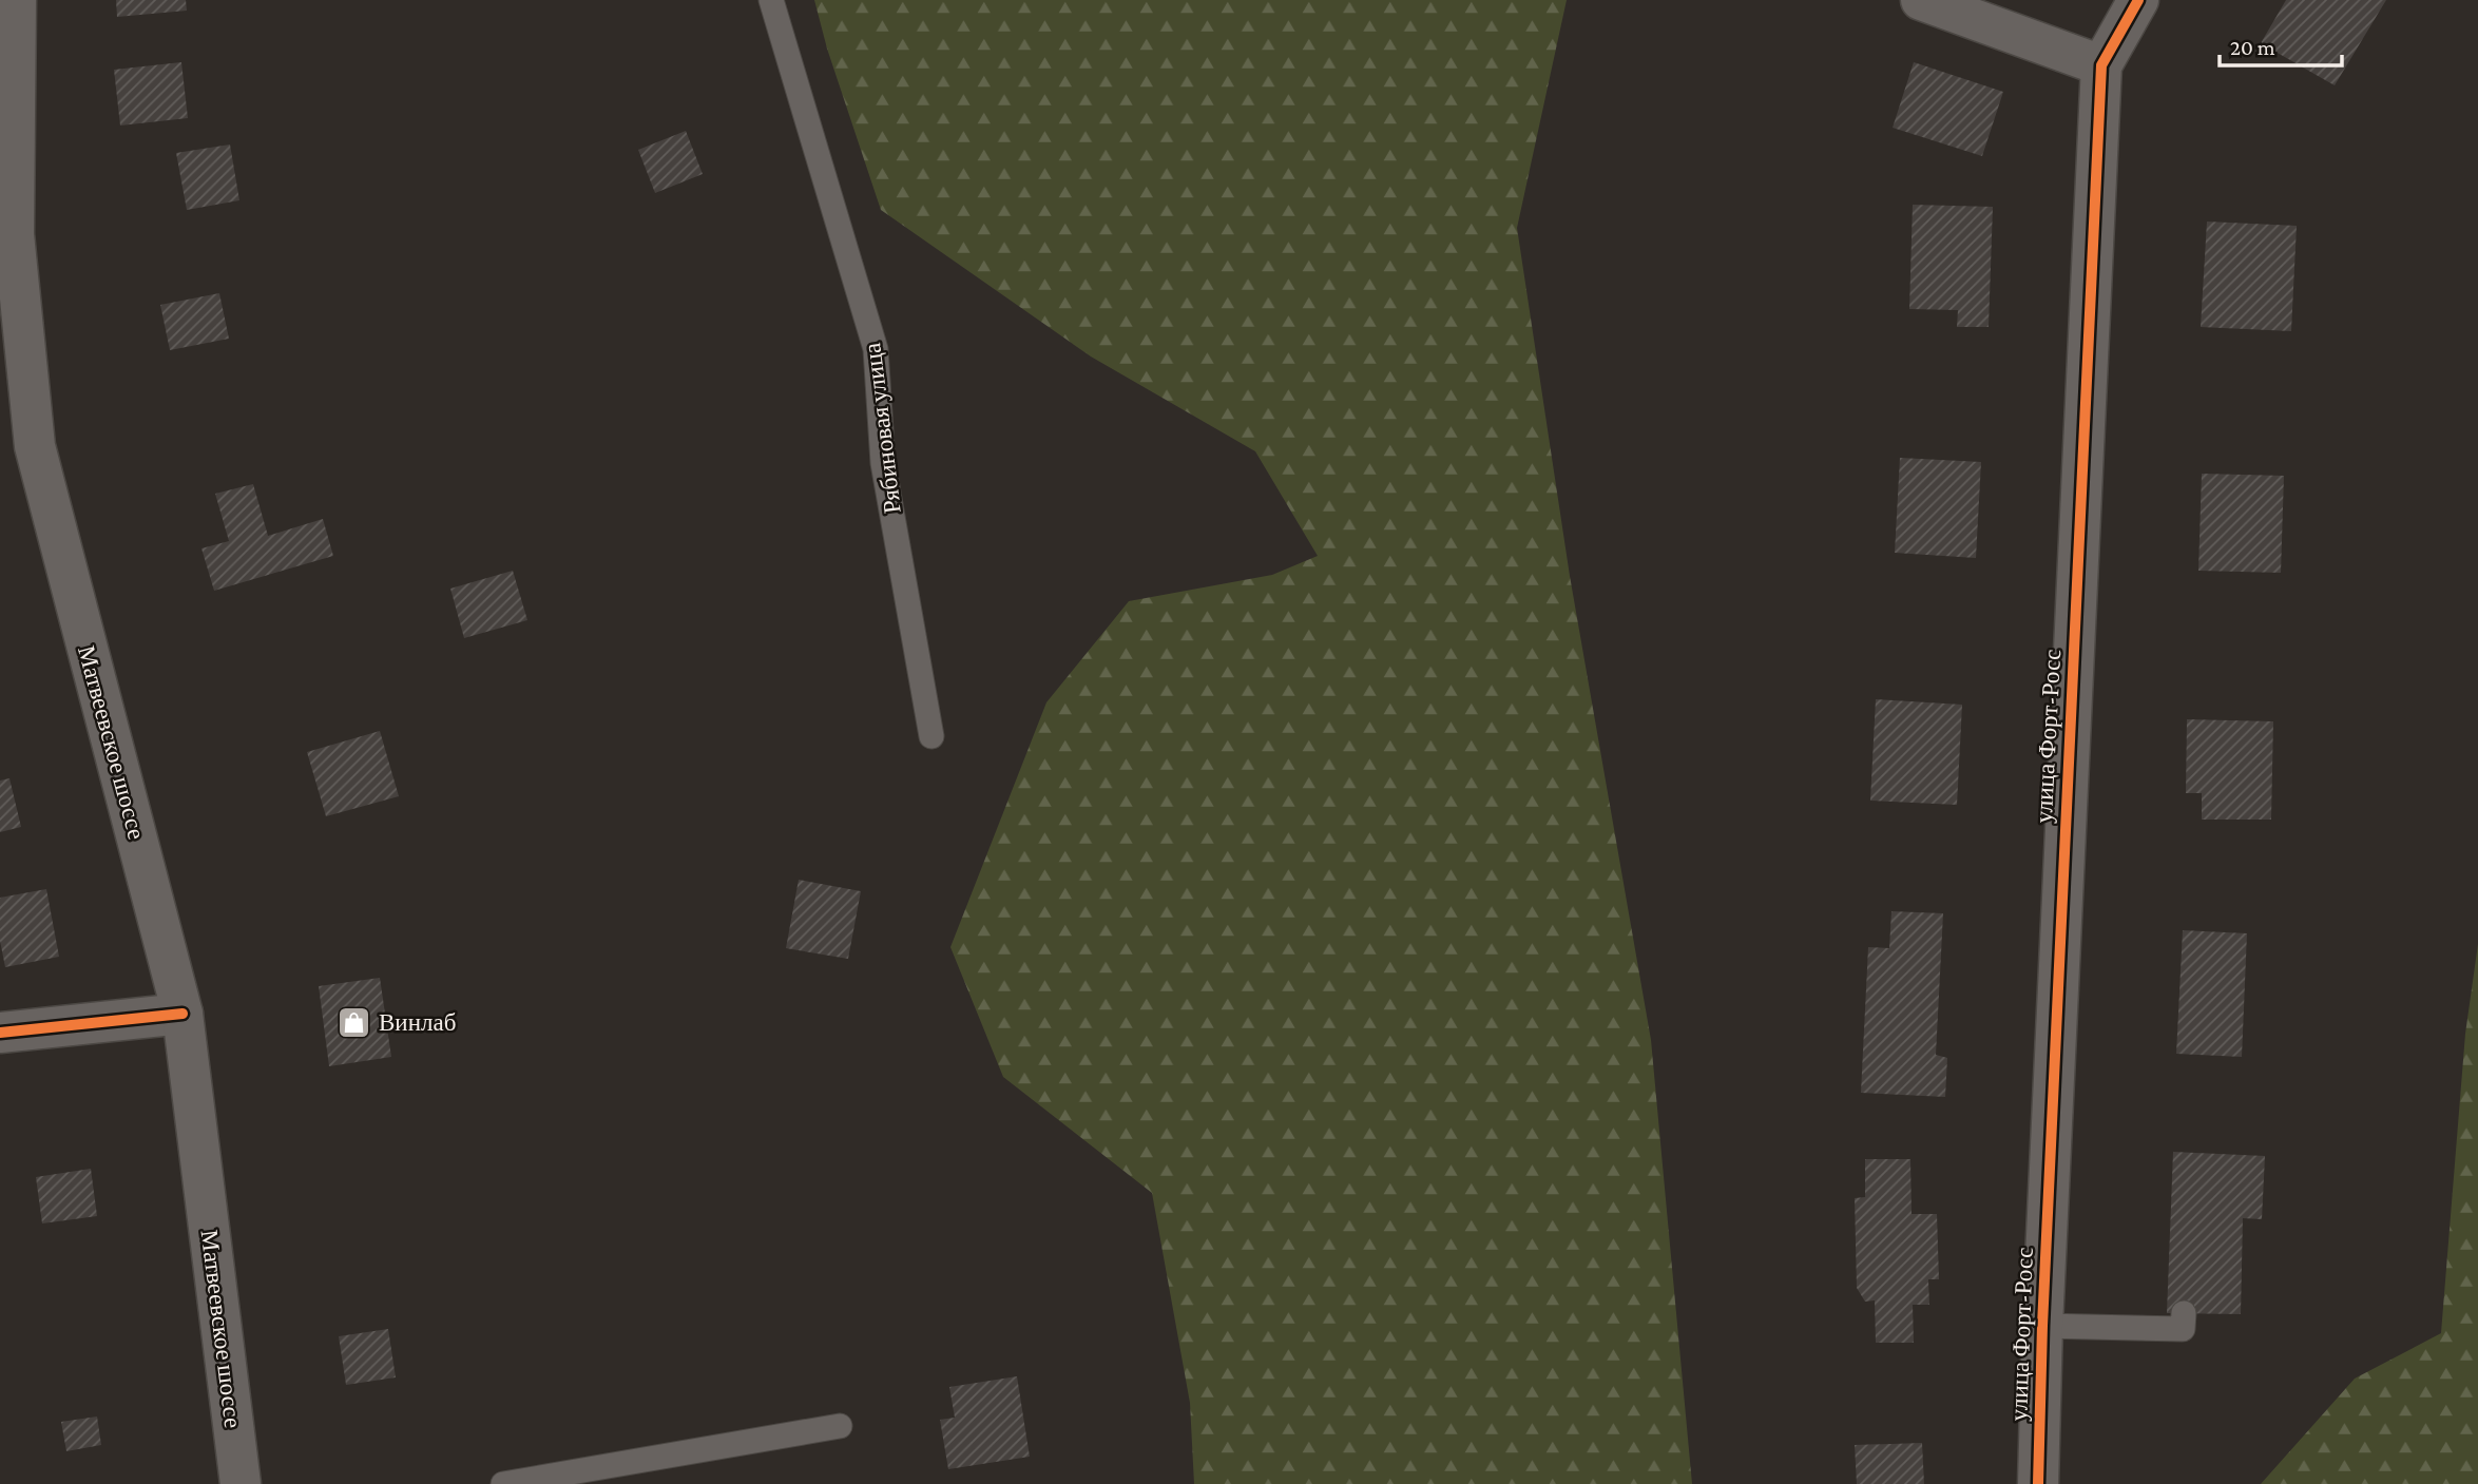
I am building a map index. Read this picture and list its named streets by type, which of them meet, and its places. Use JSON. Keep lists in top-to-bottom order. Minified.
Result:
{"streets":{"street":["улица Форт-Росс","Матвеевское шоссе"],"lane":["Рябиновая улица"]},"places":{"shop":["Винлаб"]},"scale_bar":"20 m"}
